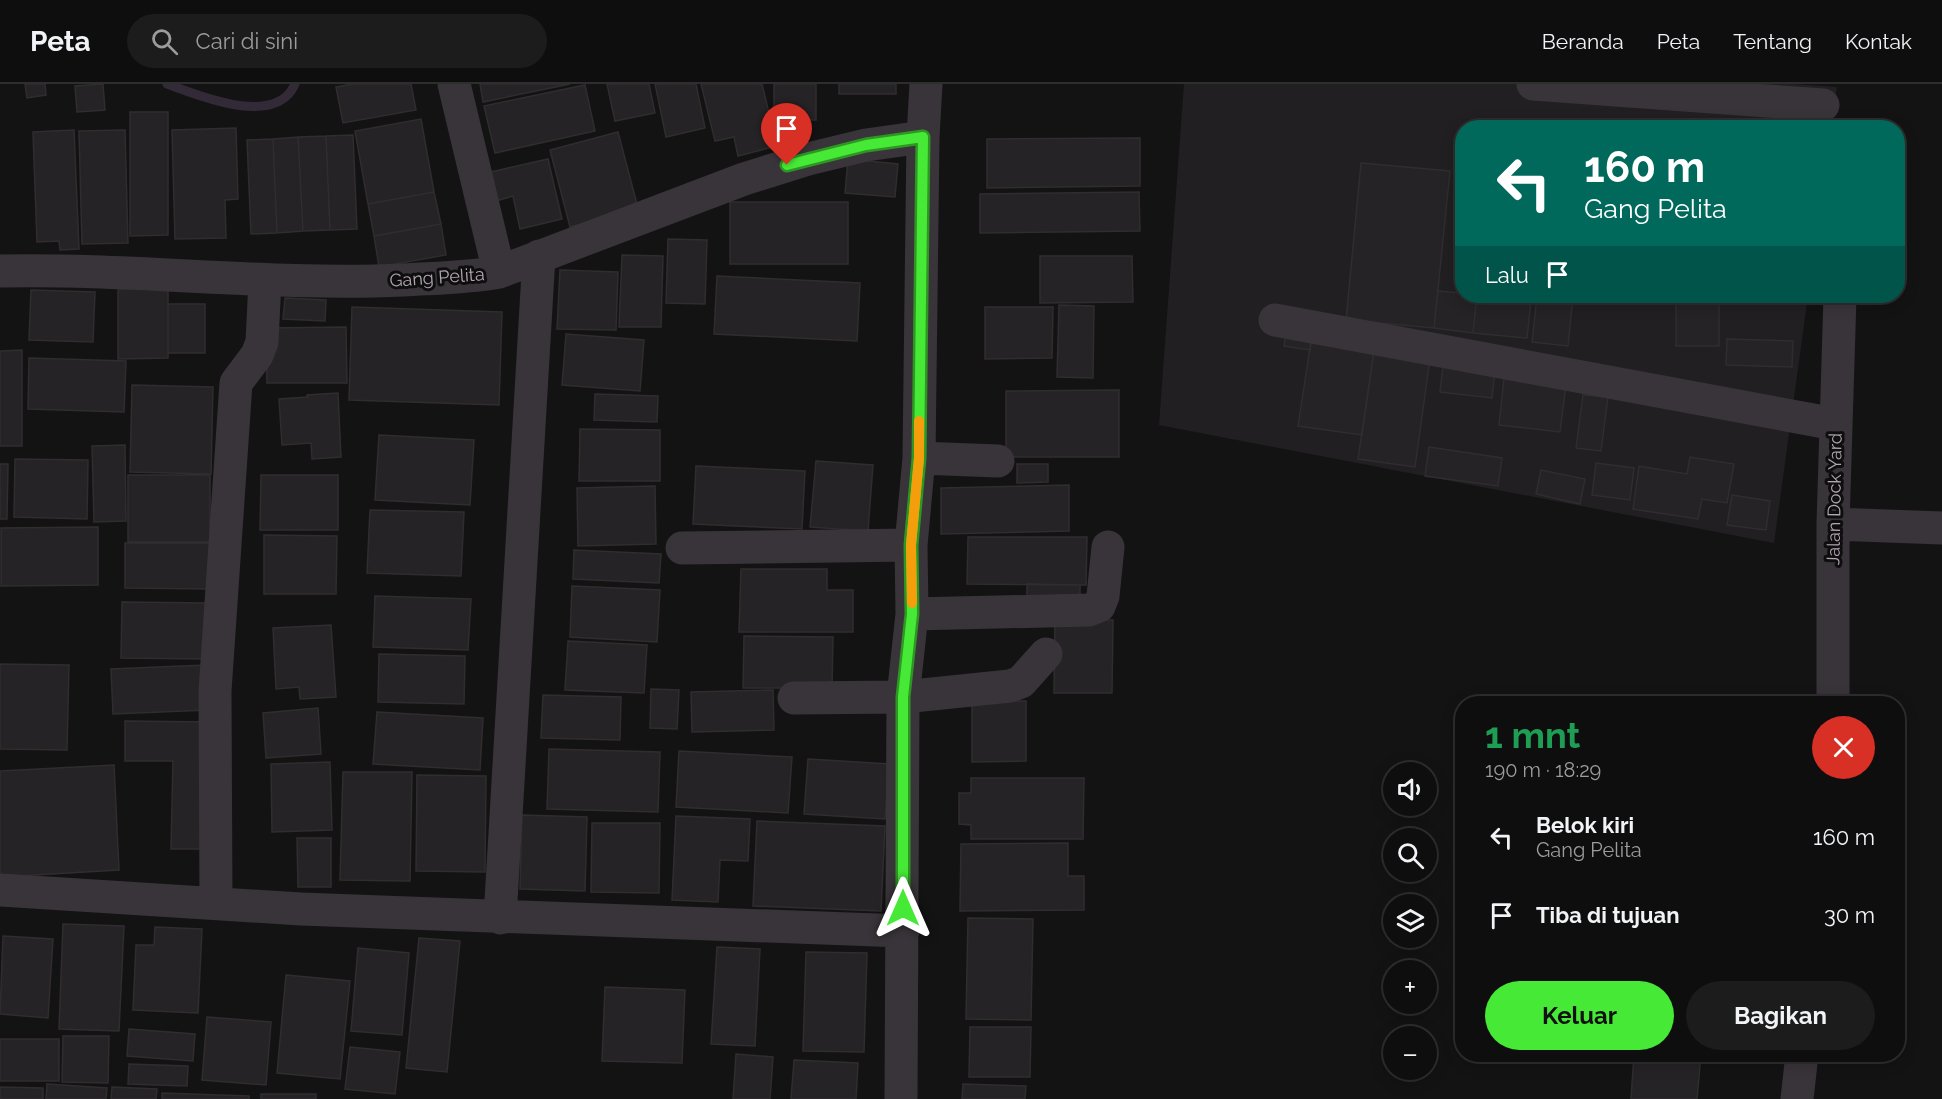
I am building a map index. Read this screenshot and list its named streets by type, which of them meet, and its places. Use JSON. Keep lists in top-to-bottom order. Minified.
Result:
{"streets":{"street":["Gang Pelita","Jalan Dock Yard"]},"page":{"header":"Peta","search":"Cari di sini","nav":["Beranda","Peta","Tentang","Kontak"],"turn":["160 m","Gang Pelita"],"then":"Lalu","heading":["1 mnt","190 m · 18:29"],"map_buttons":["+","−"],"list":[{"name":"Belok kiri","note":"Gang Pelita","value":"160 m"},{"name":"Tiba di tujuan","value":"30 m"}],"buttons":["Keluar","Bagikan"]}}
